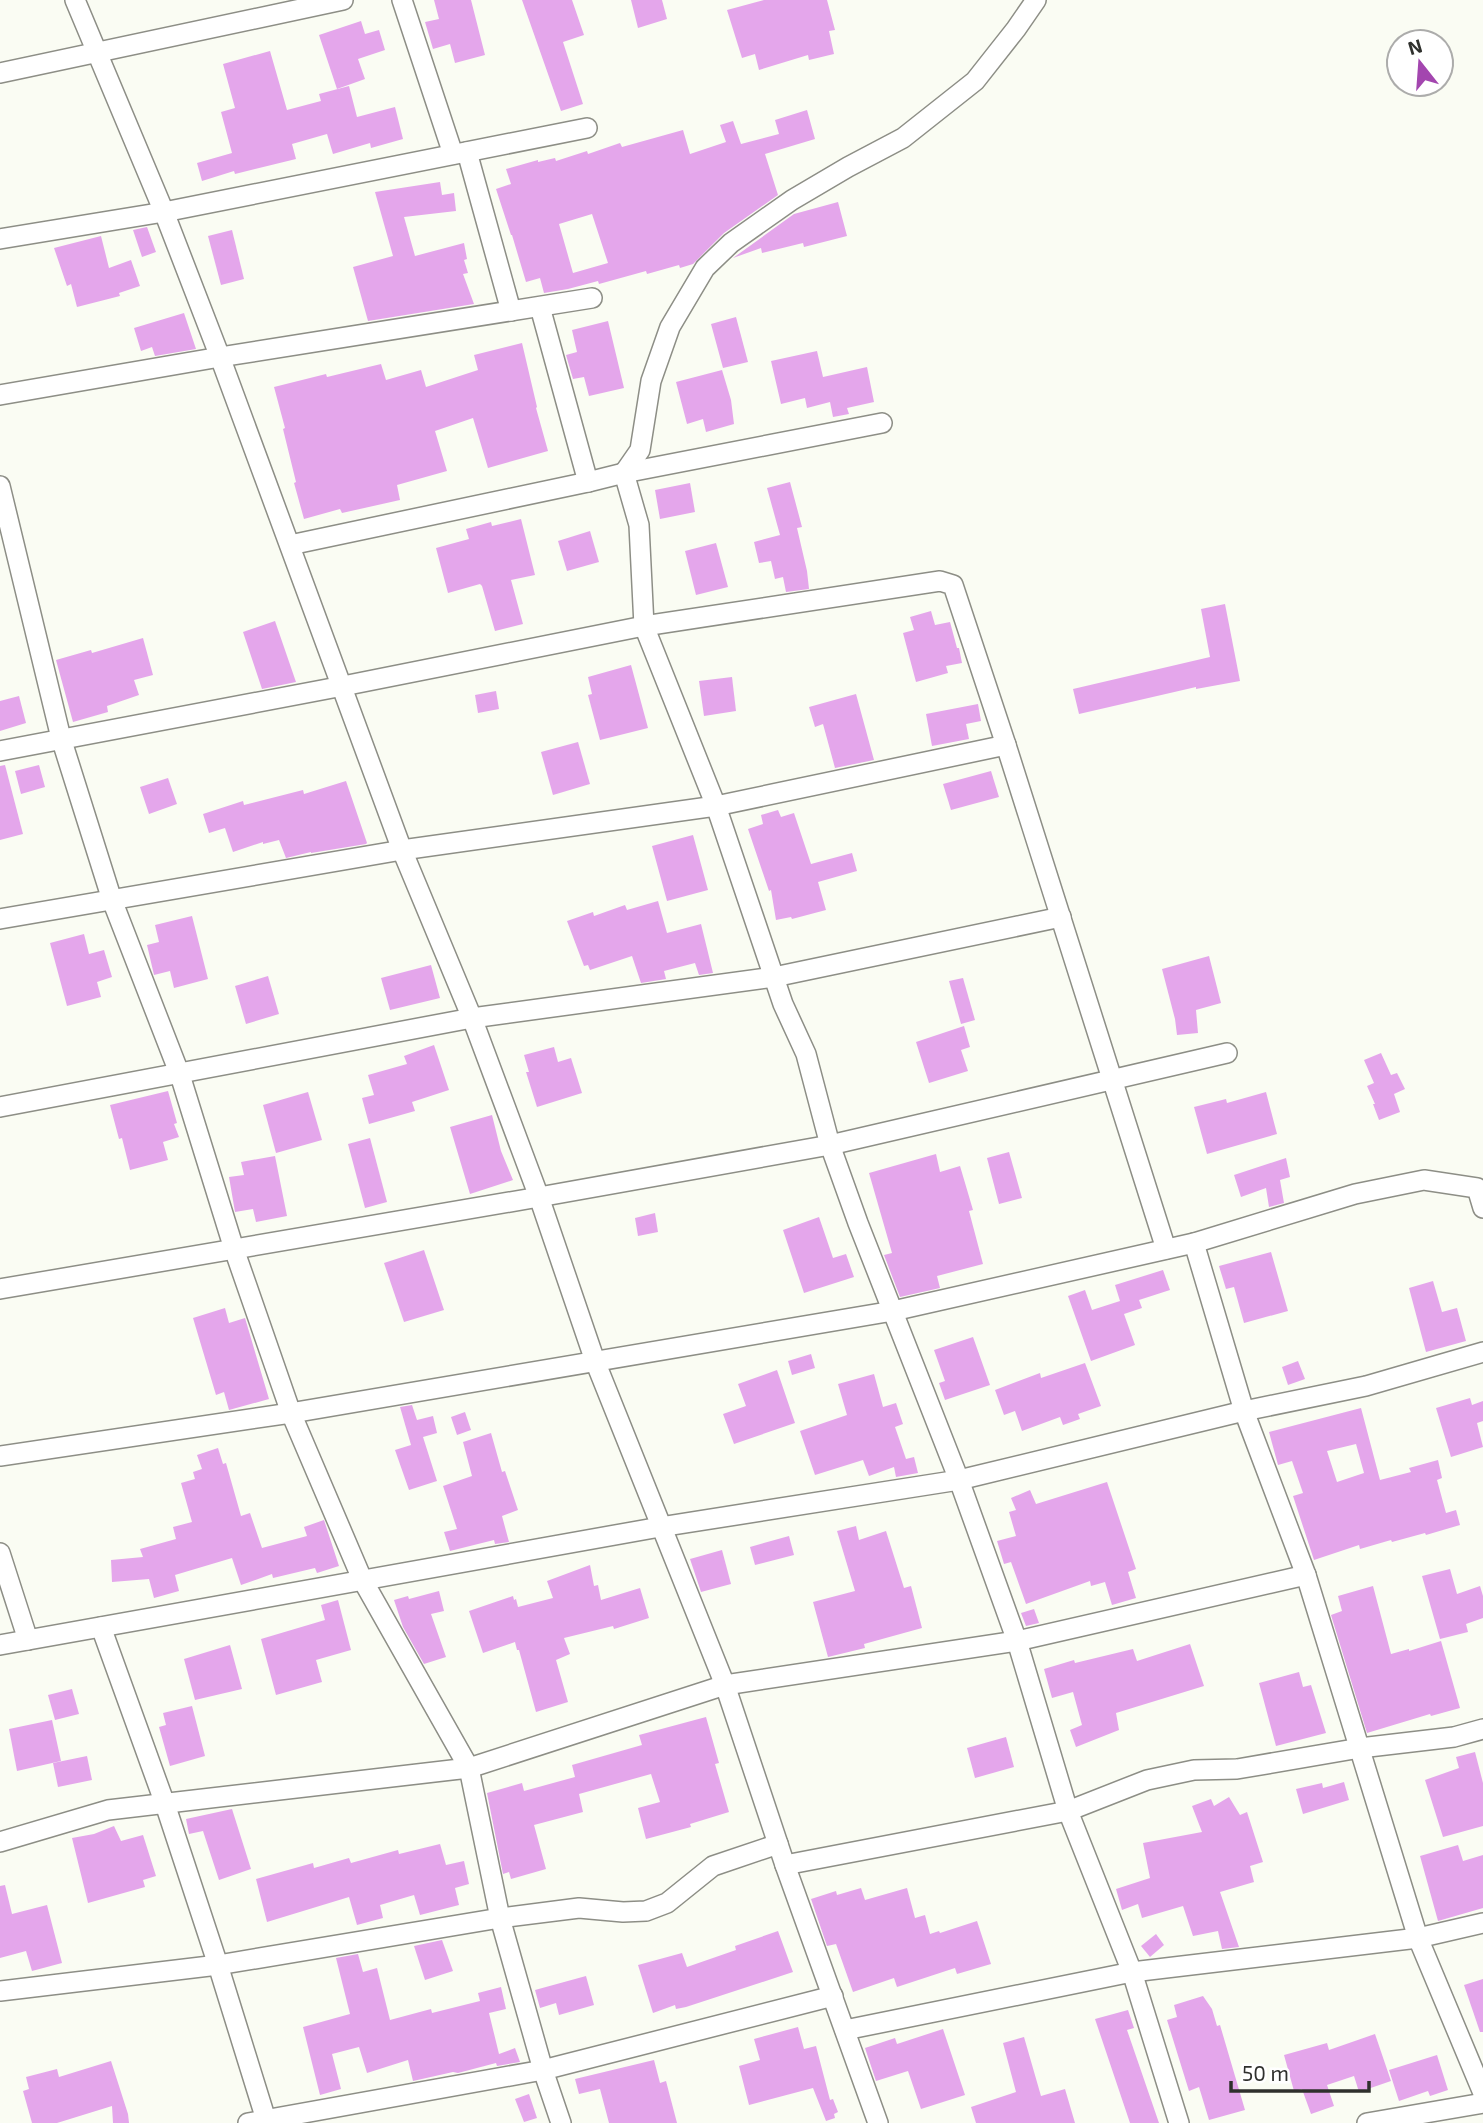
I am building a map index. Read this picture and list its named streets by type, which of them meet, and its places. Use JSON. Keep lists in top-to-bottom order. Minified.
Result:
{"scale_bar":"50 m","north":"top"}
